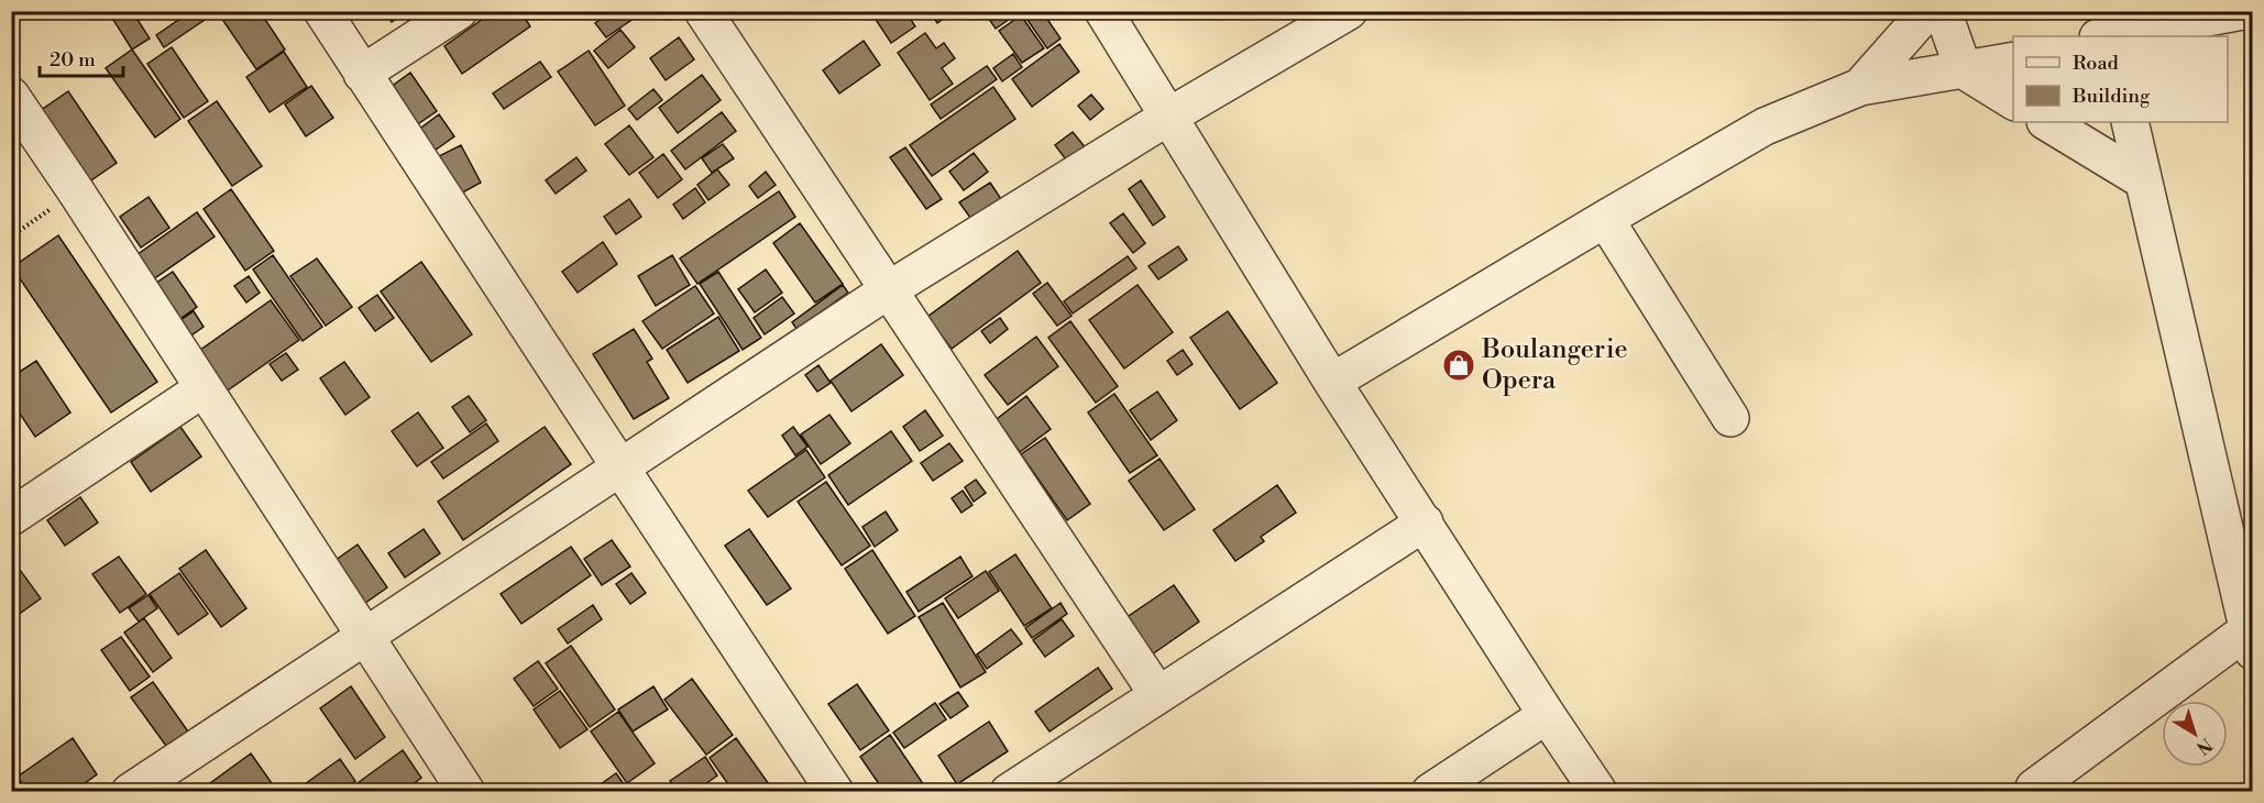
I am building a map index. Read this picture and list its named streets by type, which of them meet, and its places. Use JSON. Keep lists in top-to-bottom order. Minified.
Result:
{"places":{"shop":["Boulangerie Opera"]},"legend":["Road","Building"],"scale_bar":"20 m","north":"bottom right"}
